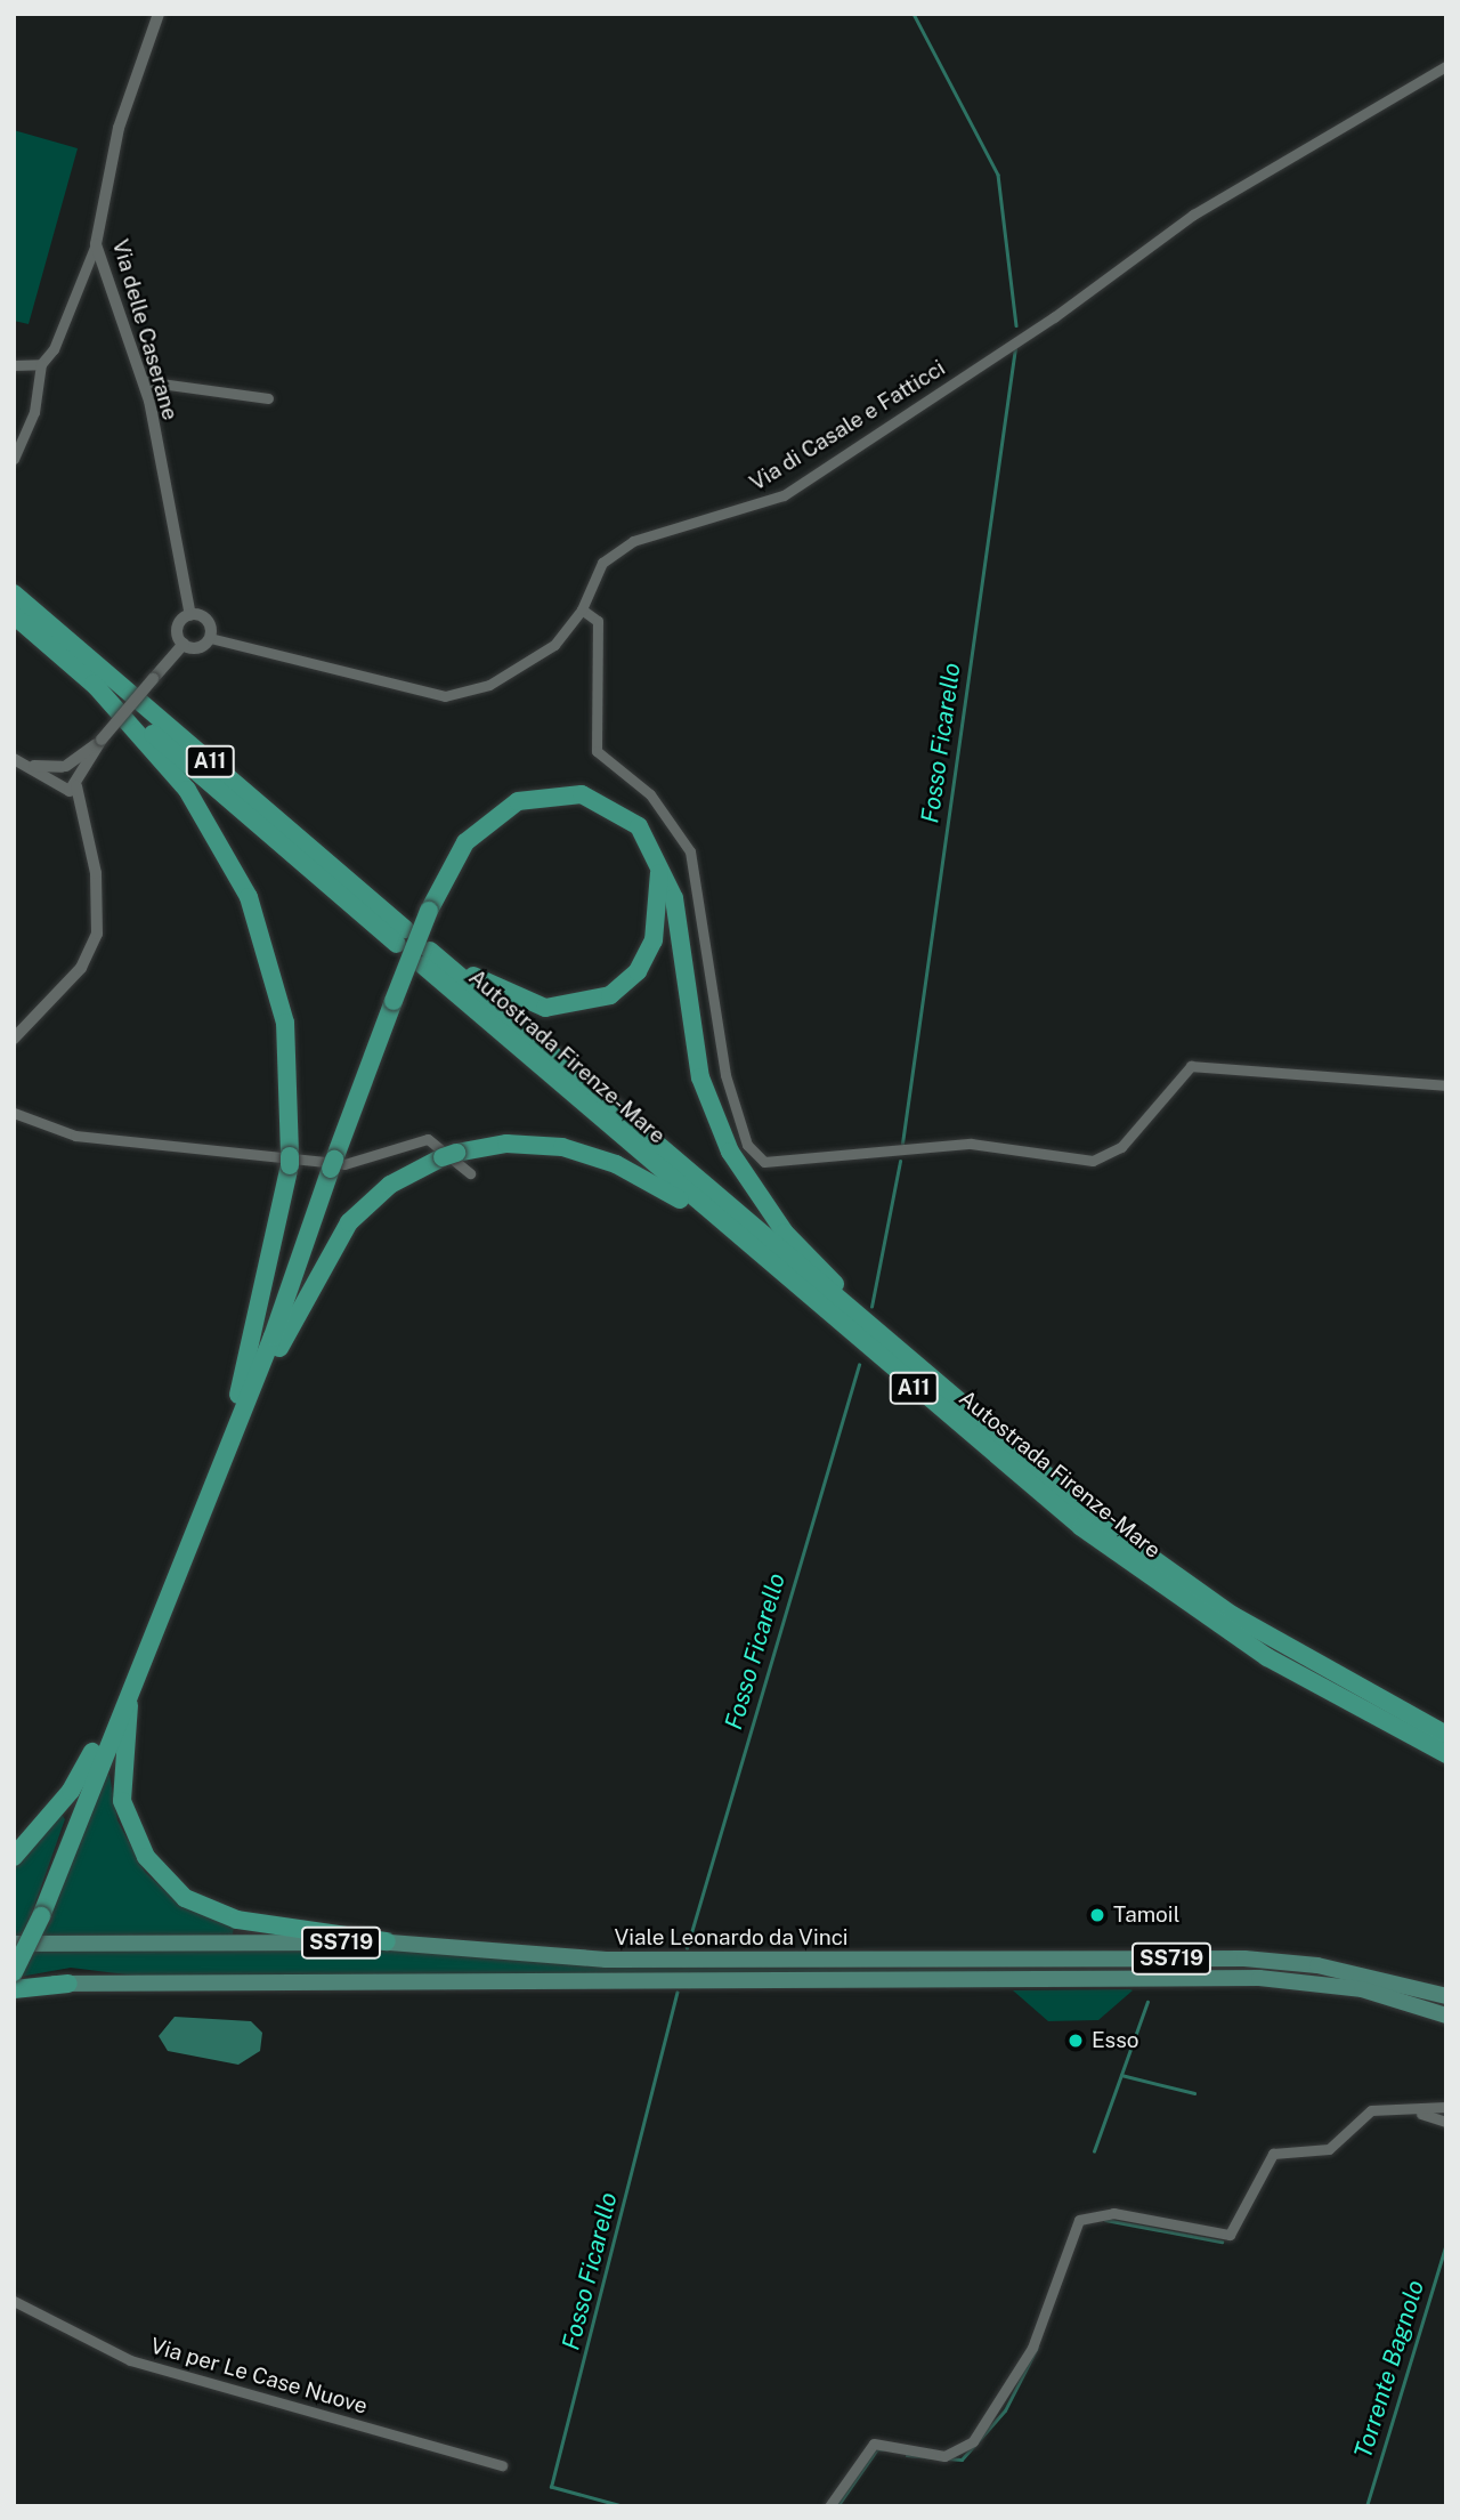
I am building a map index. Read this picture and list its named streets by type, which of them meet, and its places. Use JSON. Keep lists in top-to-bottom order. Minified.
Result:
{"streets":{"highway":["A11","Autostrada Firenze-Mare"],"main road":["Viale Leonardo da Vinci","SS719"],"street":["Via delle Caserane","Via di Casale e Fatticci","Via per Le Case Nuove"]},"crossings":[["Via delle Caserane","Via di Casale e Fatticci"]],"water":["Fosso Ficarello","Torrente Bagnolo"],"places":["Tamoil","Esso"]}
